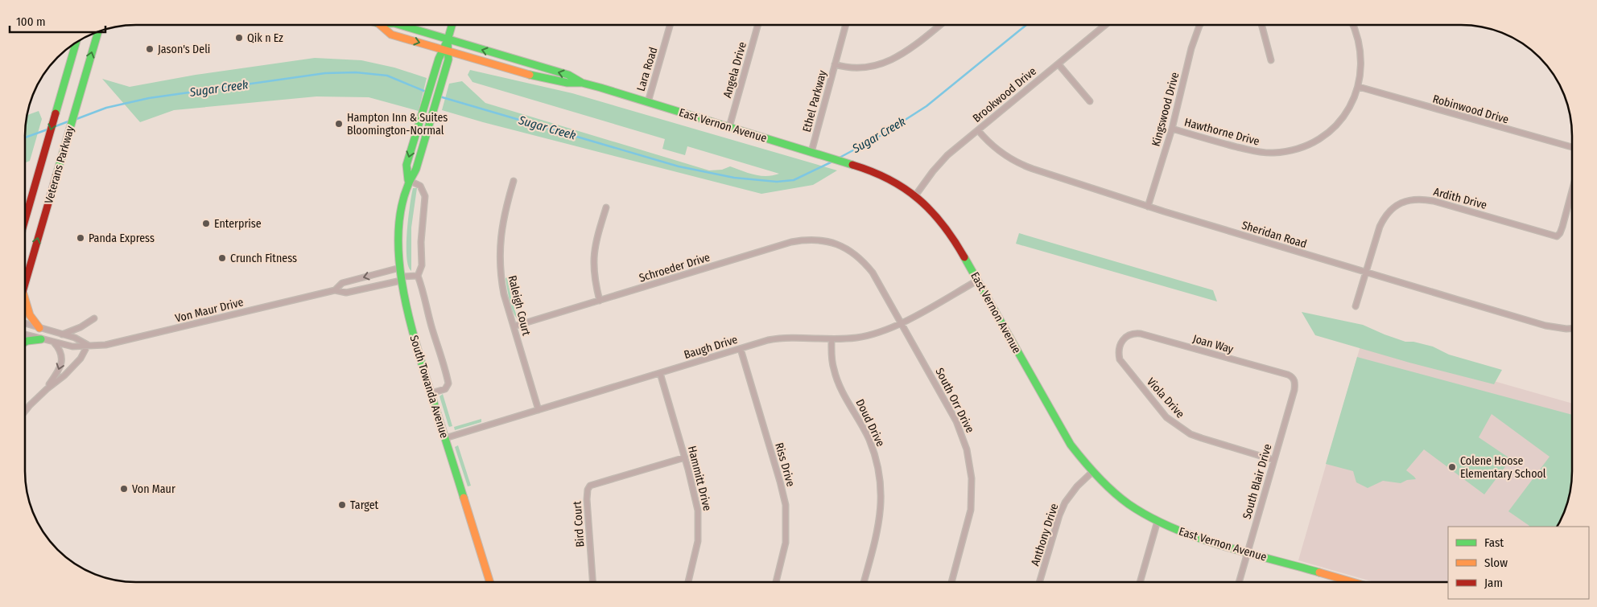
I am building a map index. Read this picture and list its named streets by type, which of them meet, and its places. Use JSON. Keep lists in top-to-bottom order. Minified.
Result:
{"streets":{"main road":["East Vernon Avenue","Veterans Parkway","South Towanda Avenue"],"street":["Lara Road","Angela Drive","Brookwood Drive","Ethel Parkway","Kingswood Drive","Robinwood Drive","Hawthorne Drive","Ardith Drive","Sheridan Road","Schroeder Drive","Raleigh Court","Von Maur Drive","Joan Way","Baugh Drive","Viola Drive","South Orr Drive","Doud Drive","Riss Drive","Hammitt Drive","South Blair Drive","Bird Court","Anthony Drive"]},"crossings":[["Lara Road","East Vernon Avenue"],["Angela Drive","East Vernon Avenue"],["Brookwood Drive","East Vernon Avenue"],["Brookwood Drive","Sheridan Road"],["Ethel Parkway","East Vernon Avenue"],["Kingswood Drive","Hawthorne Drive"],["Kingswood Drive","Sheridan Road"],["Robinwood Drive","Hawthorne Drive"],["East Vernon Avenue","Baugh Drive"],["East Vernon Avenue","South Towanda Avenue"],["East Vernon Avenue","South Blair Drive"],["East Vernon Avenue","Anthony Drive"],["Ardith Drive","Sheridan Road"],["Schroeder Drive","Raleigh Court"],["Schroeder Drive","South Orr Drive"],["Raleigh Court","Baugh Drive"],["Von Maur Drive","South Towanda Avenue"],["Joan Way","Viola Drive"],["Joan Way","South Blair Drive"],["Baugh Drive","South Towanda Avenue"],["Baugh Drive","South Orr Drive"],["Baugh Drive","Doud Drive"],["Baugh Drive","Riss Drive"],["Baugh Drive","Hammitt Drive"],["Viola Drive","South Blair Drive"],["Hammitt Drive","Bird Court"]],"water":["Sugar Creek"],"places":["Qik n Ez","Jason's Deli","Hampton Inn & Suites Bloomington-Normal","Enterprise","Panda Express","Crunch Fitness","Colene Hoose Elementary School","Von Maur","Target"],"legend":["Fast","Slow","Jam"],"scale_bar":"100 m"}
